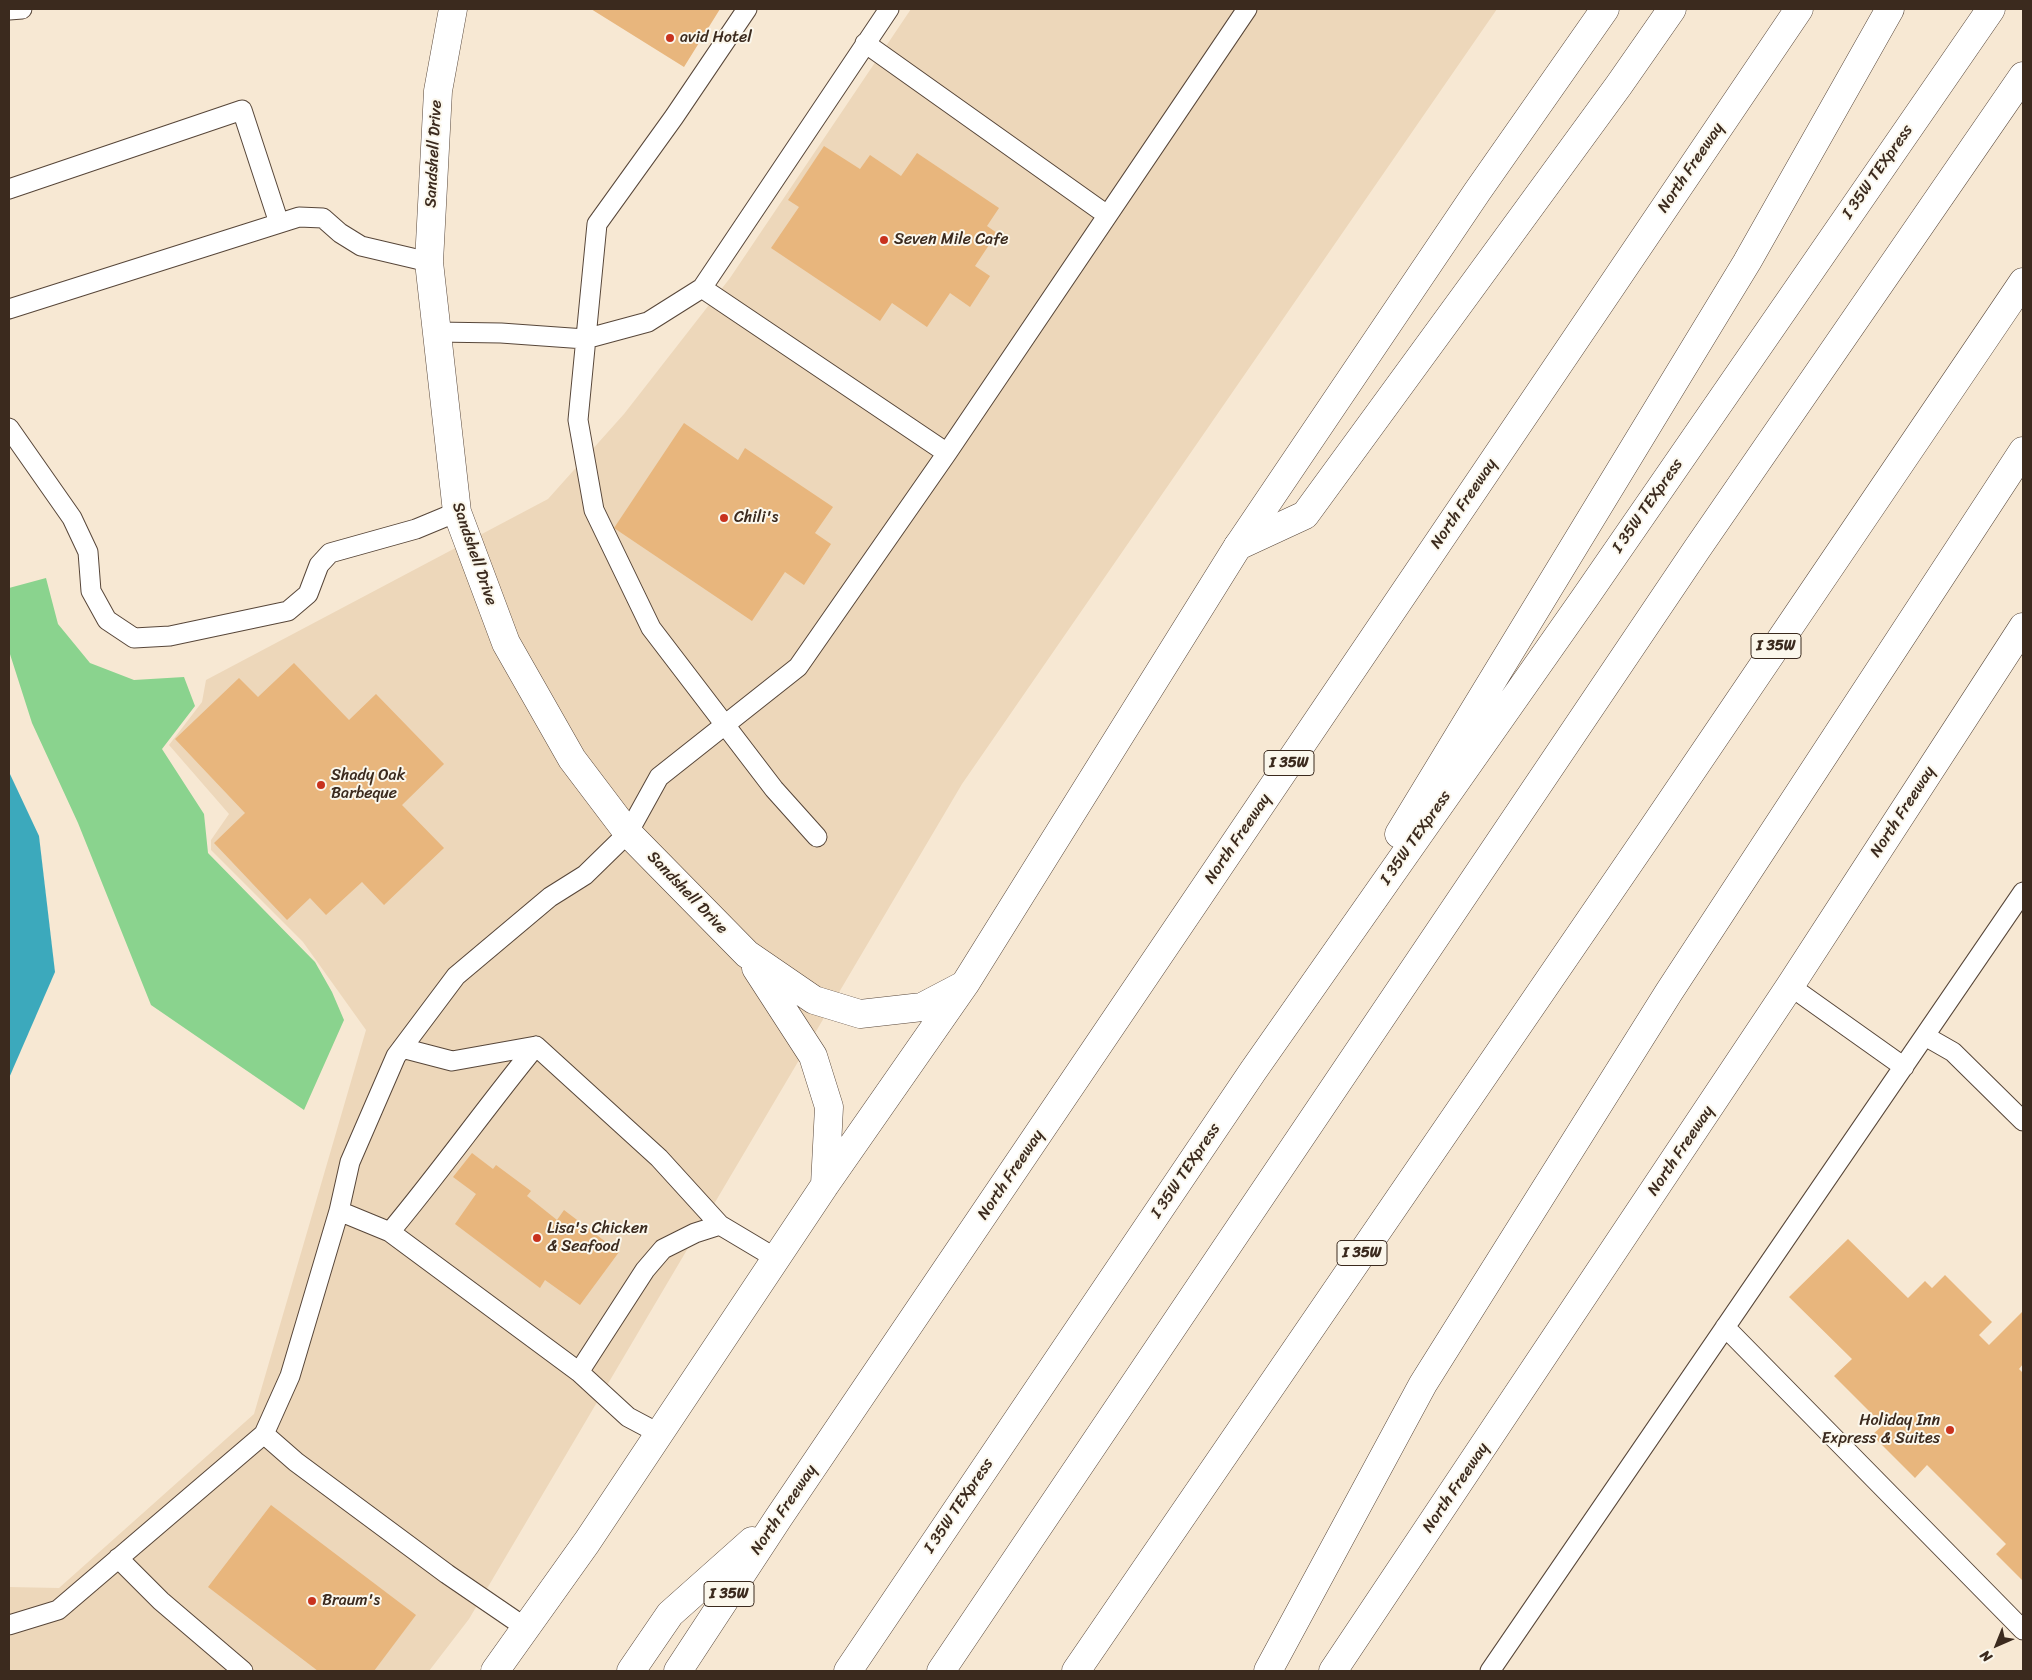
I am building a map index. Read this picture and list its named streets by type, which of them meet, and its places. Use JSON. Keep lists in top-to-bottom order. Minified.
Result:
{"streets":{"main road":["Sandshell Drive","North Freeway","I 35W TEXpress","I 35W"]},"places":["avid Hotel","Seven Mile Cafe","Chili's","Shady Oak Barbeque","Lisa's Chicken & Seafood","Holiday Inn Express & Suites","Braum's"],"north":"bottom left"}
